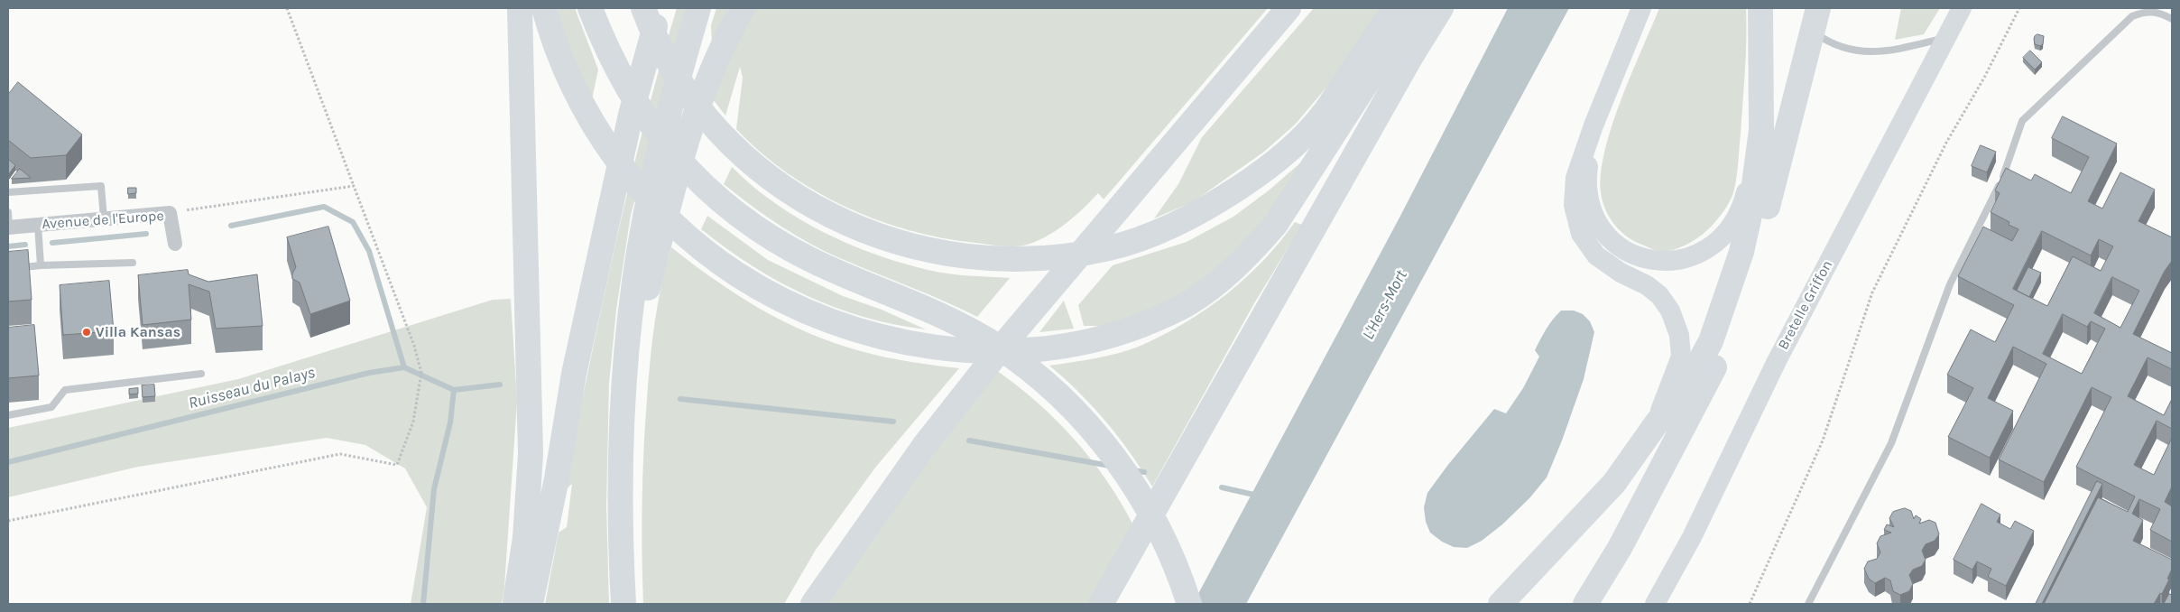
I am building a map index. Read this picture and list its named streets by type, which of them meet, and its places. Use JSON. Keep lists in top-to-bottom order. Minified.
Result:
{"streets":{"main road":["Bretelle Griffon"],"street":["Avenue de l'Europe"]},"water":["L'Hers-Mort","Ruisseau du Palays"],"places":["Villa Kansas"]}
